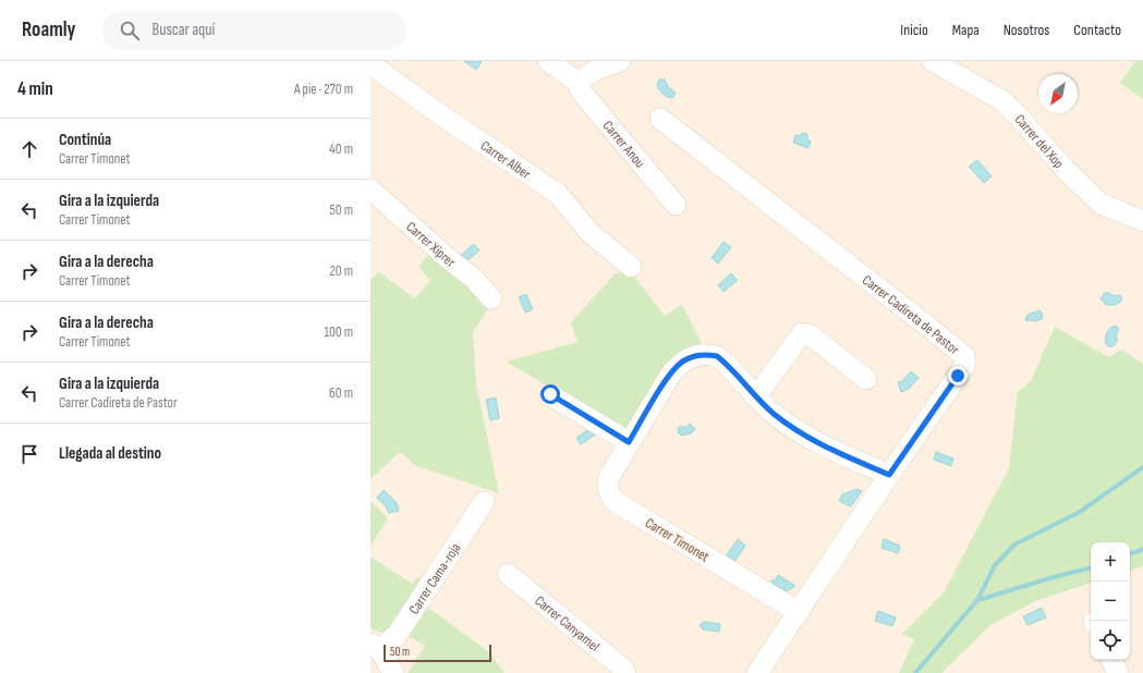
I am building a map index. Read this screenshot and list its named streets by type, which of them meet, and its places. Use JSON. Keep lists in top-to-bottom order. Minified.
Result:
{"streets":{"street":["Carrer del Xop","Carrer Anou","Carrer Alber","Carrer Xiprer","Carrer Cadireta de Pastor","Carrer Timonet","Carrer Cama-roja","Carrer Canyamel"]},"crossings":[["Carrer Cadireta de Pastor","Carrer Timonet"]],"scale_bar":"50 m","north":"bottom left","page":{"header":"Roamly","search":"Buscar aquí","nav":["Inicio","Mapa","Nosotros","Contacto"],"heading":["4 min","A pie · 270 m"],"list":[["Continúa","Carrer Timonet","40 m"],["Gira a la izquierda","Carrer Timonet","50 m"],["Gira a la derecha","Carrer Timonet","20 m"],["Gira a la derecha","Carrer Timonet","100 m"],["Gira a la izquierda","Carrer Cadireta de Pastor","60 m"],"Llegada al destino"],"map_buttons":["+","−"],"scale":"50 m"}}
